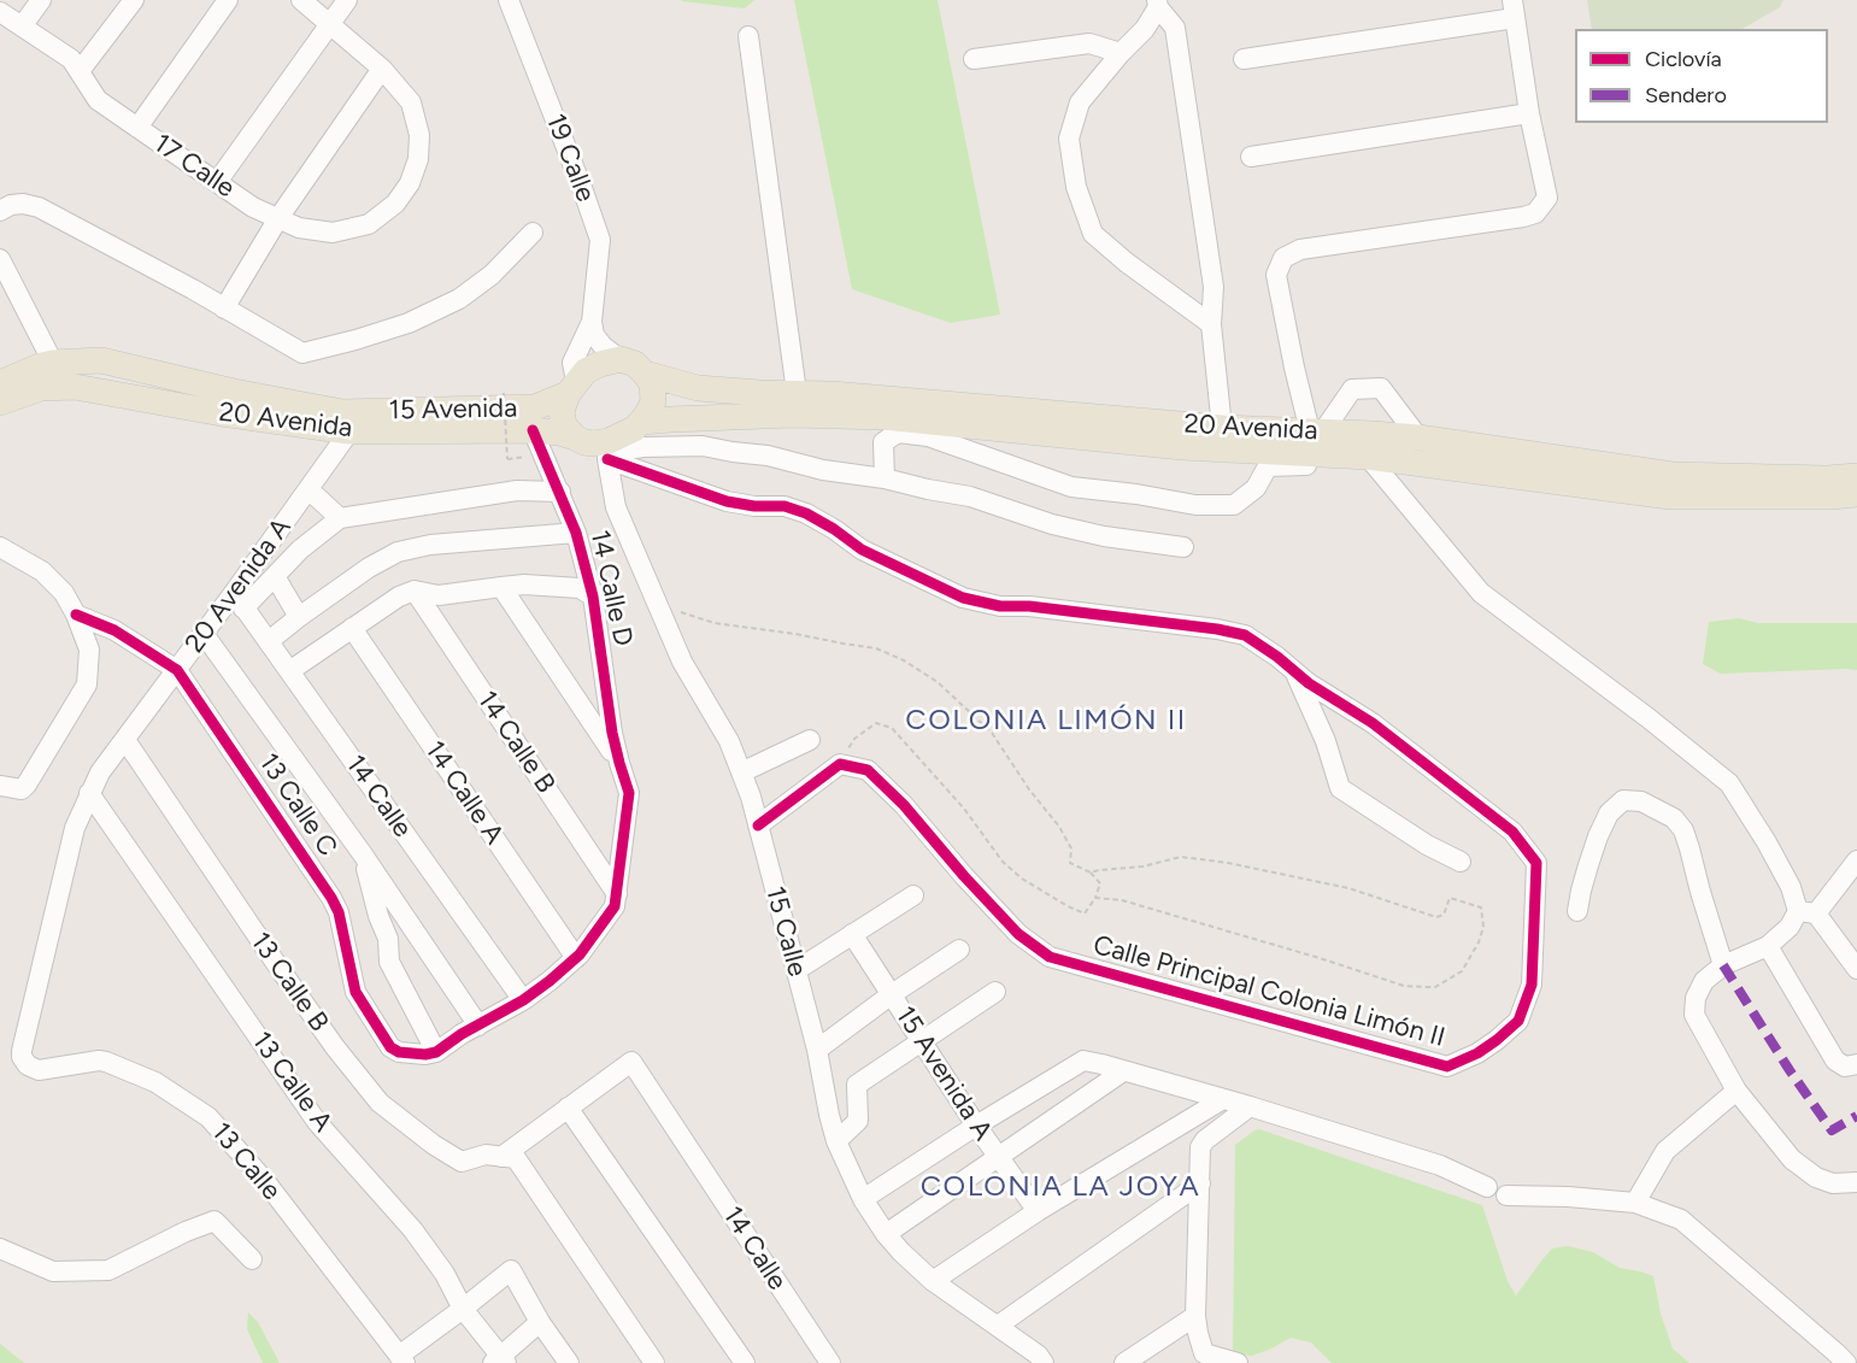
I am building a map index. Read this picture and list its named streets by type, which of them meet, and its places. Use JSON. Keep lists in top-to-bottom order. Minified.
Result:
{"streets":{"main road":["15 Avenida","20 Avenida"],"street":["19 Calle","17 Calle","20 Avenida A","14 Calle D","14 Calle B","14 Calle A","14 Calle","13 Calle C","15 Calle","13 Calle B","Calle Principal Colonia Limón II","15 Avenida A","13 Calle A","13 Calle"]},"crossings":[["19 Calle","15 Avenida"],["19 Calle","20 Avenida"],["19 Calle","15 Calle"],["19 Calle","Calle Principal Colonia Limón II"],["15 Avenida","20 Avenida"],["15 Avenida","15 Calle"],["15 Avenida","Calle Principal Colonia Limón II"],["20 Avenida","20 Avenida A"],["20 Avenida","14 Calle D"],["20 Avenida","15 Calle"],["20 Avenida","Calle Principal Colonia Limón II"],["20 Avenida A","14 Calle D"],["20 Avenida A","14 Calle"],["20 Avenida A","13 Calle C"],["20 Avenida A","13 Calle B"],["20 Avenida A","13 Calle A"],["20 Avenida A","13 Calle"],["14 Calle D","14 Calle B"],["15 Calle","Calle Principal Colonia Limón II"]],"districts":["COLONIA LIMÓN II","COLONIA LA JOYA"],"legend":["Ciclovía","Sendero"]}
